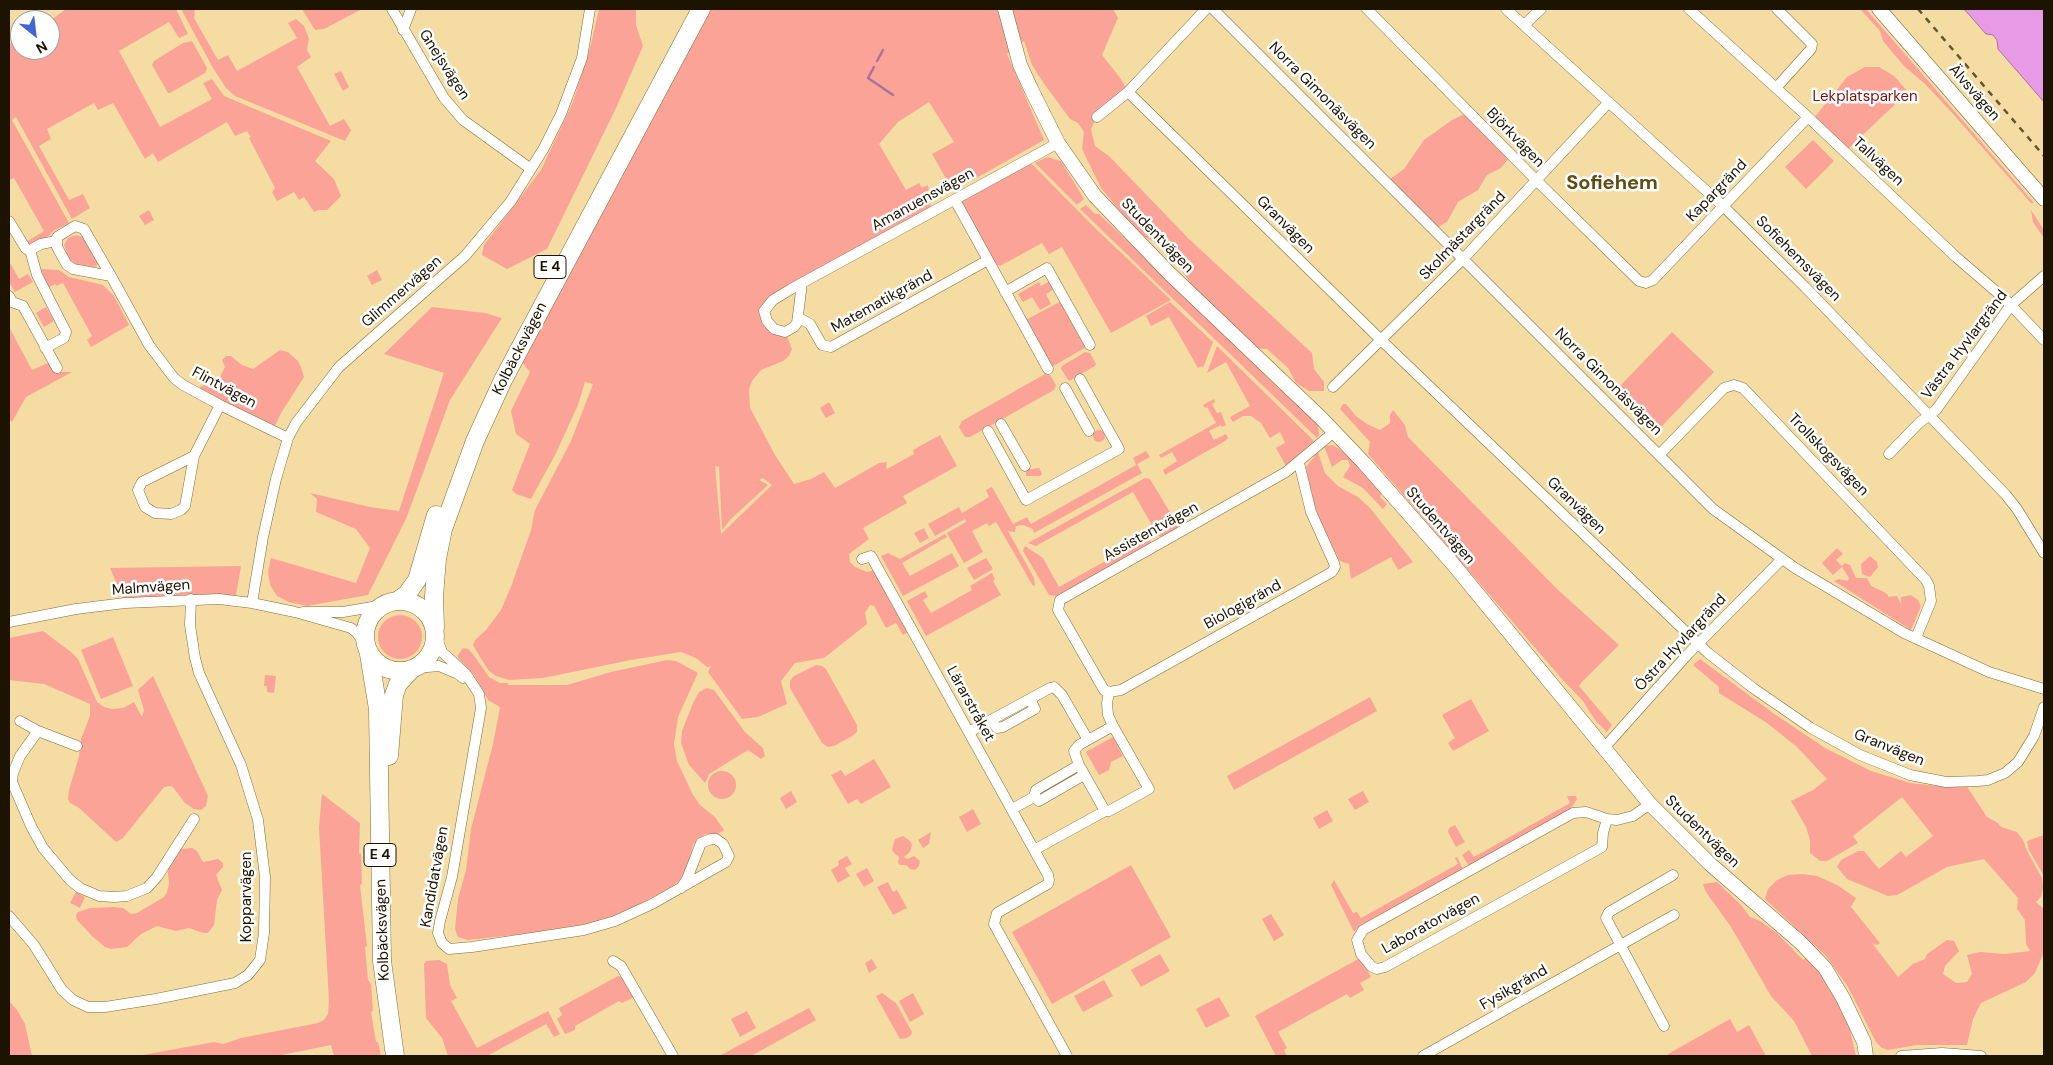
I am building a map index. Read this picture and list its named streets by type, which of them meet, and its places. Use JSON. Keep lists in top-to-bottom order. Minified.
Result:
{"streets":{"highway":["E 4","Kolbäcksvägen"],"street":["Gnejsvägen","Älvsvägen","Norra Gimonäsvägen","Björkvägen","Tallvägen","Kapargränd","Amanuensvägen","Granvägen","Studentvägen","Skolmästargränd","Sofiehemsvägen","Glimmervägen","Matematikgränd","Västra Hyvlargränd","Flintvägen","Trollskogsvägen","Assistentvägen","Malmvägen","Biologigränd","Östra Hyvlargränd","Lärarstråket","Kandidatvägen","Kopparvägen","Laboratorvägen","Fysikgränd"]},"crossings":[["Gnejsvägen","Glimmervägen"],["Norra Gimonäsvägen","Skolmästargränd"],["Norra Gimonäsvägen","Trollskogsvägen"],["Norra Gimonäsvägen","Östra Hyvlargränd"],["Björkvägen","Kapargränd"],["Björkvägen","Skolmästargränd"],["Tallvägen","Kapargränd"],["Tallvägen","Västra Hyvlargränd"],["Kapargränd","Sofiehemsvägen"],["Amanuensvägen","Studentvägen"],["Amanuensvägen","Matematikgränd"],["Granvägen","Skolmästargränd"],["Granvägen","Östra Hyvlargränd"],["Studentvägen","Assistentvägen"],["Studentvägen","Östra Hyvlargränd"],["Studentvägen","Laboratorvägen"],["Skolmästargränd","Sofiehemsvägen"],["Sofiehemsvägen","Västra Hyvlargränd"],["E 4","Kolbäcksvägen"],["E 4","Malmvägen"],["E 4","Kandidatvägen"],["Glimmervägen","Flintvägen"],["Glimmervägen","Malmvägen"],["Kolbäcksvägen","Malmvägen"],["Kolbäcksvägen","Kandidatvägen"],["Assistentvägen","Biologigränd"],["Malmvägen","Kandidatvägen"],["Malmvägen","Kopparvägen"]],"districts":["Sofiehem"],"parks":["Lekplatsparken"],"north":"bottom right"}
